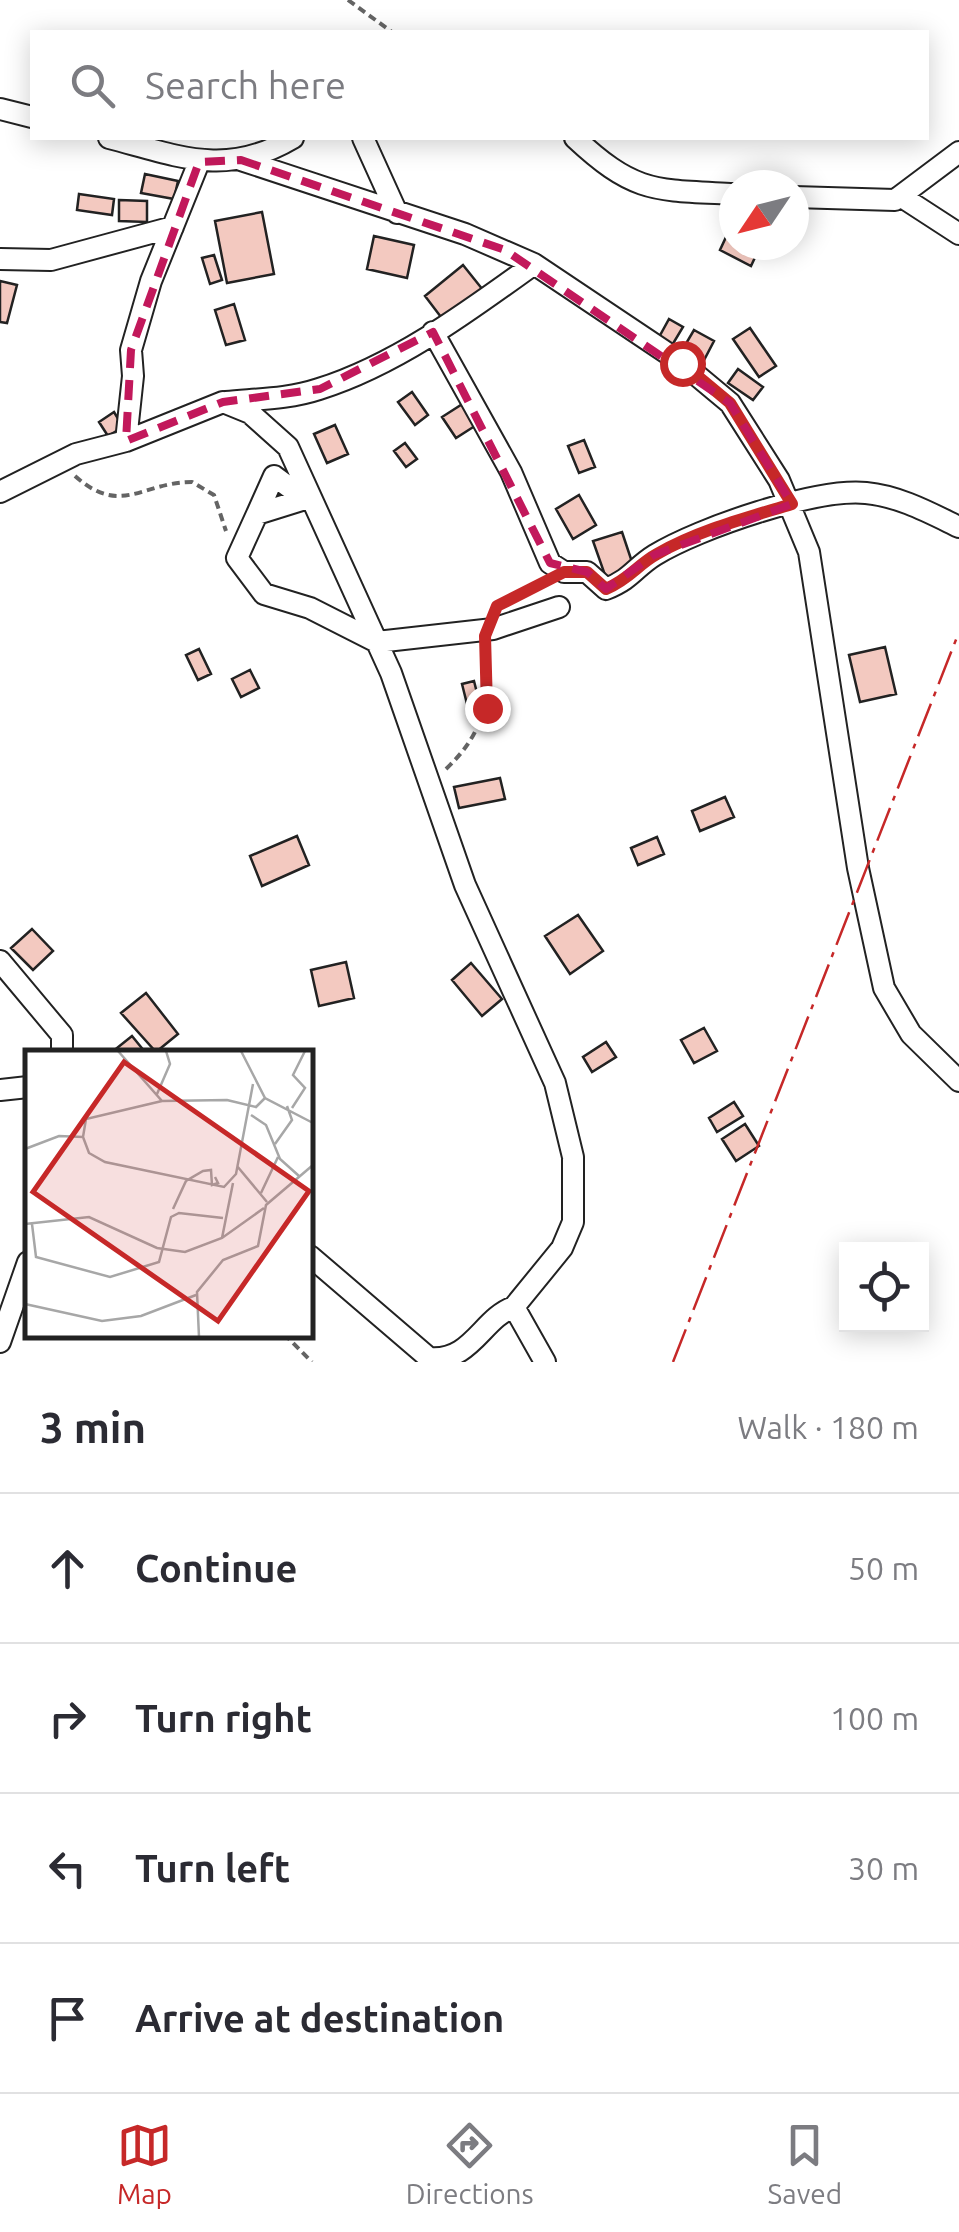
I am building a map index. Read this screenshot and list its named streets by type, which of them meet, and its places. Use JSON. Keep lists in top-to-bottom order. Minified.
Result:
{"north":"bottom left","page":{"search":"Search here","heading":["3 min","Walk · 180 m"],"list":[["Continue","50 m"],["Turn right","100 m"],["Turn left","30 m"],"Arrive at destination"],"nav":["Map","Directions","Saved"]}}
